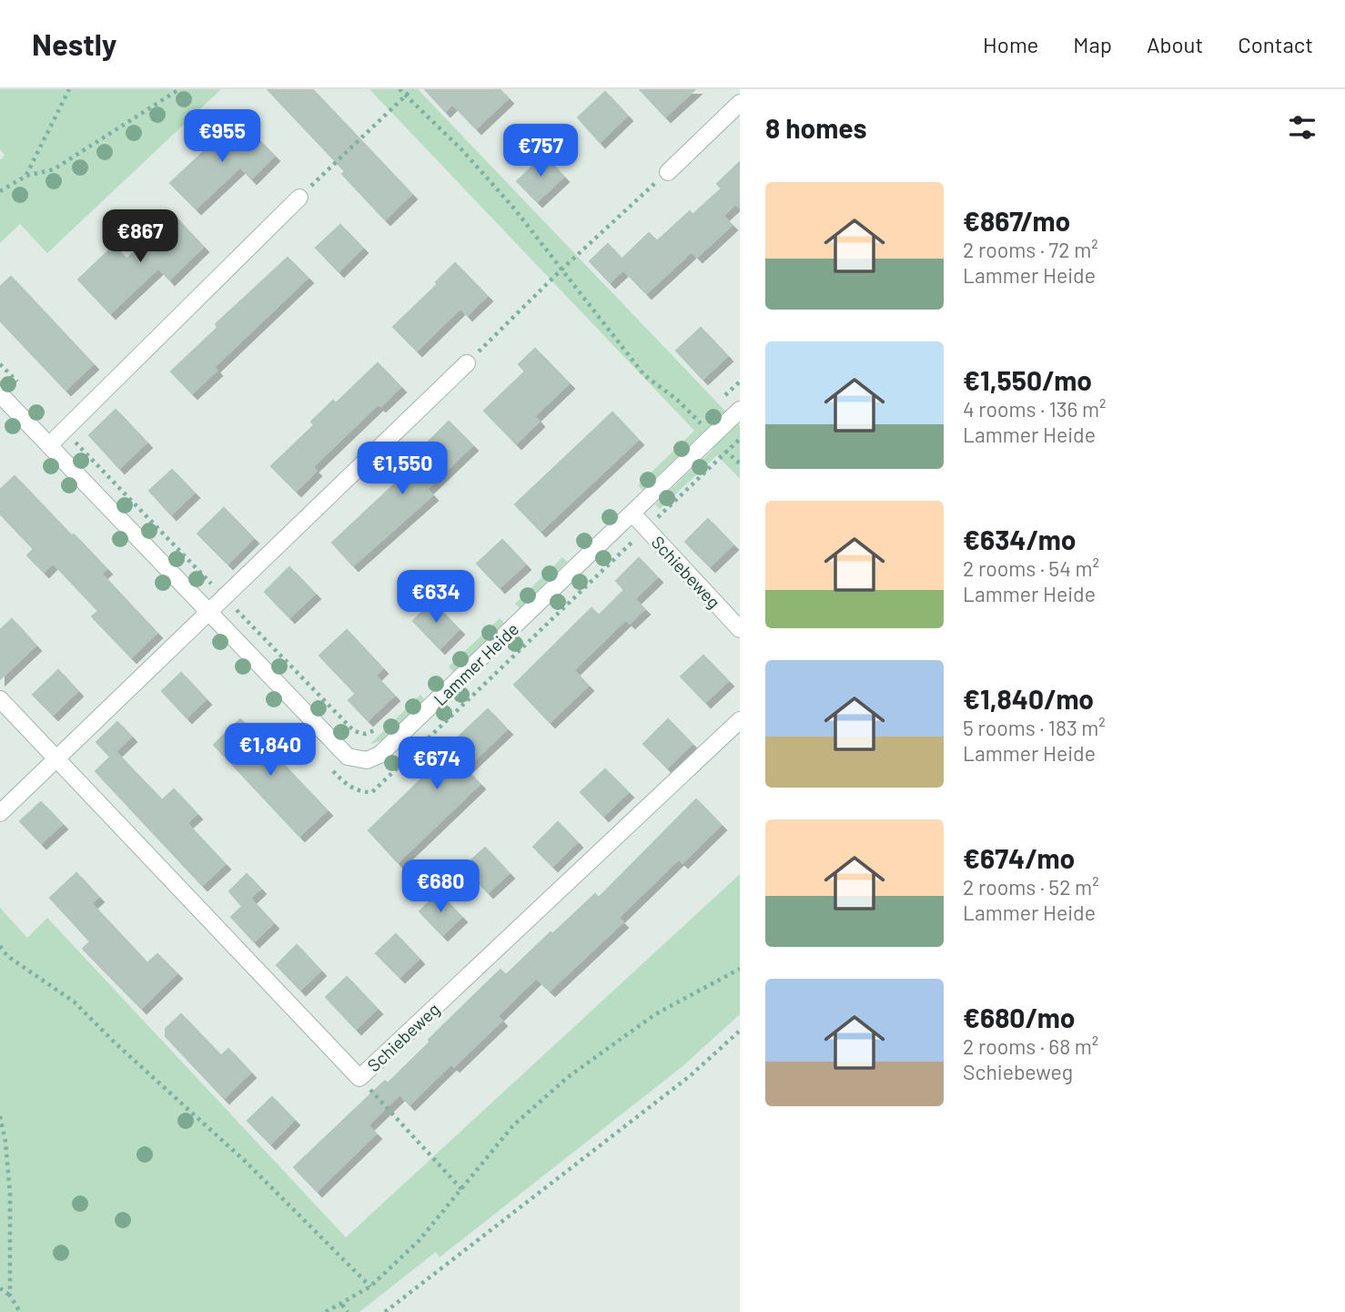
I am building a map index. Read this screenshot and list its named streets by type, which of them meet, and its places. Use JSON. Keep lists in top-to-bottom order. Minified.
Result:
{"streets":{"street":["Schiebeweg","Lammer Heide"]},"crossings":[["Schiebeweg","Lammer Heide"]],"page":{"header":"Nestly","nav":["Home","Map","About","Contact"],"heading":"8 homes","price":["€955","€757","€867","€1,550","€634","€1,840","€674","€680"],"list":[{"name":"€867/mo","note":"2 rooms · 72 m² · Lammer Heide"},{"name":"€1,550/mo","note":"4 rooms · 136 m² · Lammer Heide"},{"name":"€634/mo","note":"2 rooms · 54 m² · Lammer Heide"},{"name":"€1,840/mo","note":"5 rooms · 183 m² · Lammer Heide"},{"name":"€674/mo","note":"2 rooms · 52 m² · Lammer Heide"},{"name":"€680/mo","note":"2 rooms · 68 m² · Schiebeweg"}]}}
